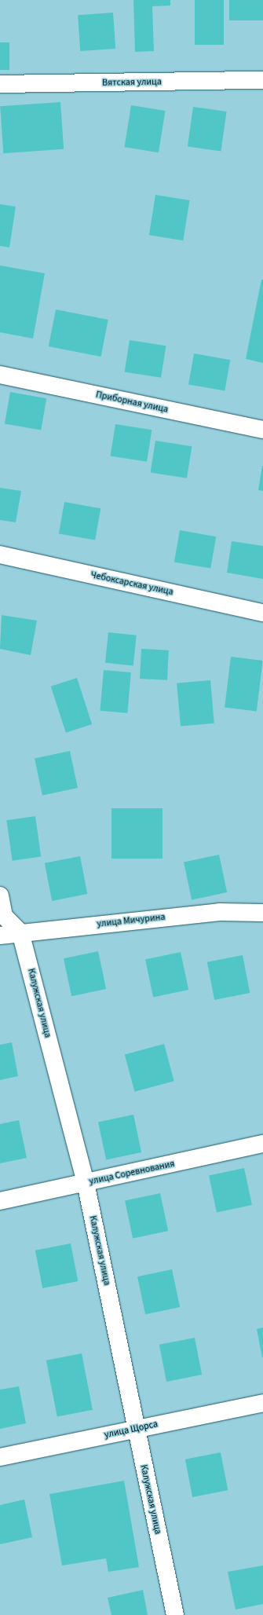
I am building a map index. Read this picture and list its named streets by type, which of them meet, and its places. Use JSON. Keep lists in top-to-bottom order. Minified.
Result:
{"streets":{"street":["Вятская улица","Приборная улица","Чебоксарская улица","улица Мичурина","Калужская улица","улица Соревнования","улица Щорса"]},"crossings":[["улица Мичурина","Калужская улица"],["Калужская улица","улица Соревнования"],["Калужская улица","улица Щорса"]]}
